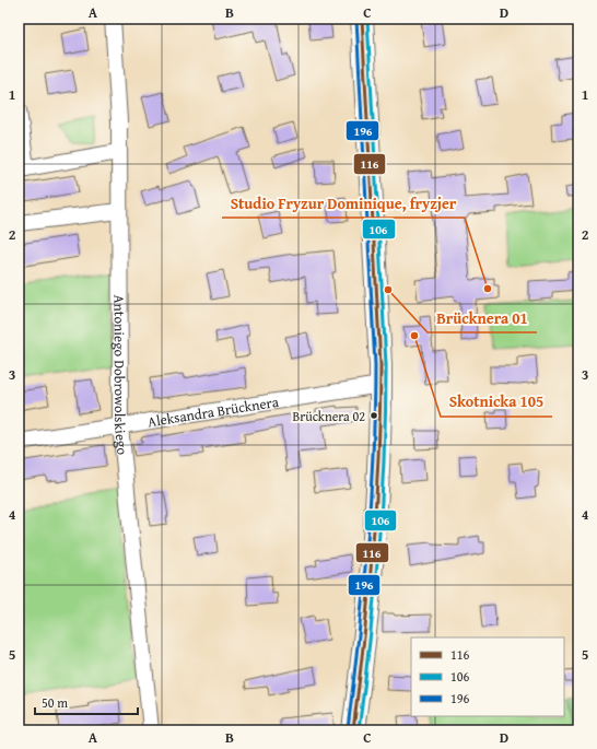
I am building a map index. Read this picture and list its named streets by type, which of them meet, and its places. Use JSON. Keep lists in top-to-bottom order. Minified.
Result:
{"streets":{"street":["Antoniego Dobrowolskiego","Aleksandra Brücknera"]},"crossings":[["Antoniego Dobrowolskiego","Aleksandra Brücknera"]],"places":["Studio Fryzur Dominique, fryzjer","Brücknera 01","Skotnicka 105","Brücknera 02"],"lines":["transit line 116","transit line 106","transit line 196"],"legend":["116","106","196"],"scale_bar":"50 m","grid":{"columns":["A","B","C","D"],"rows":["1","2","3","4","5"]}}
